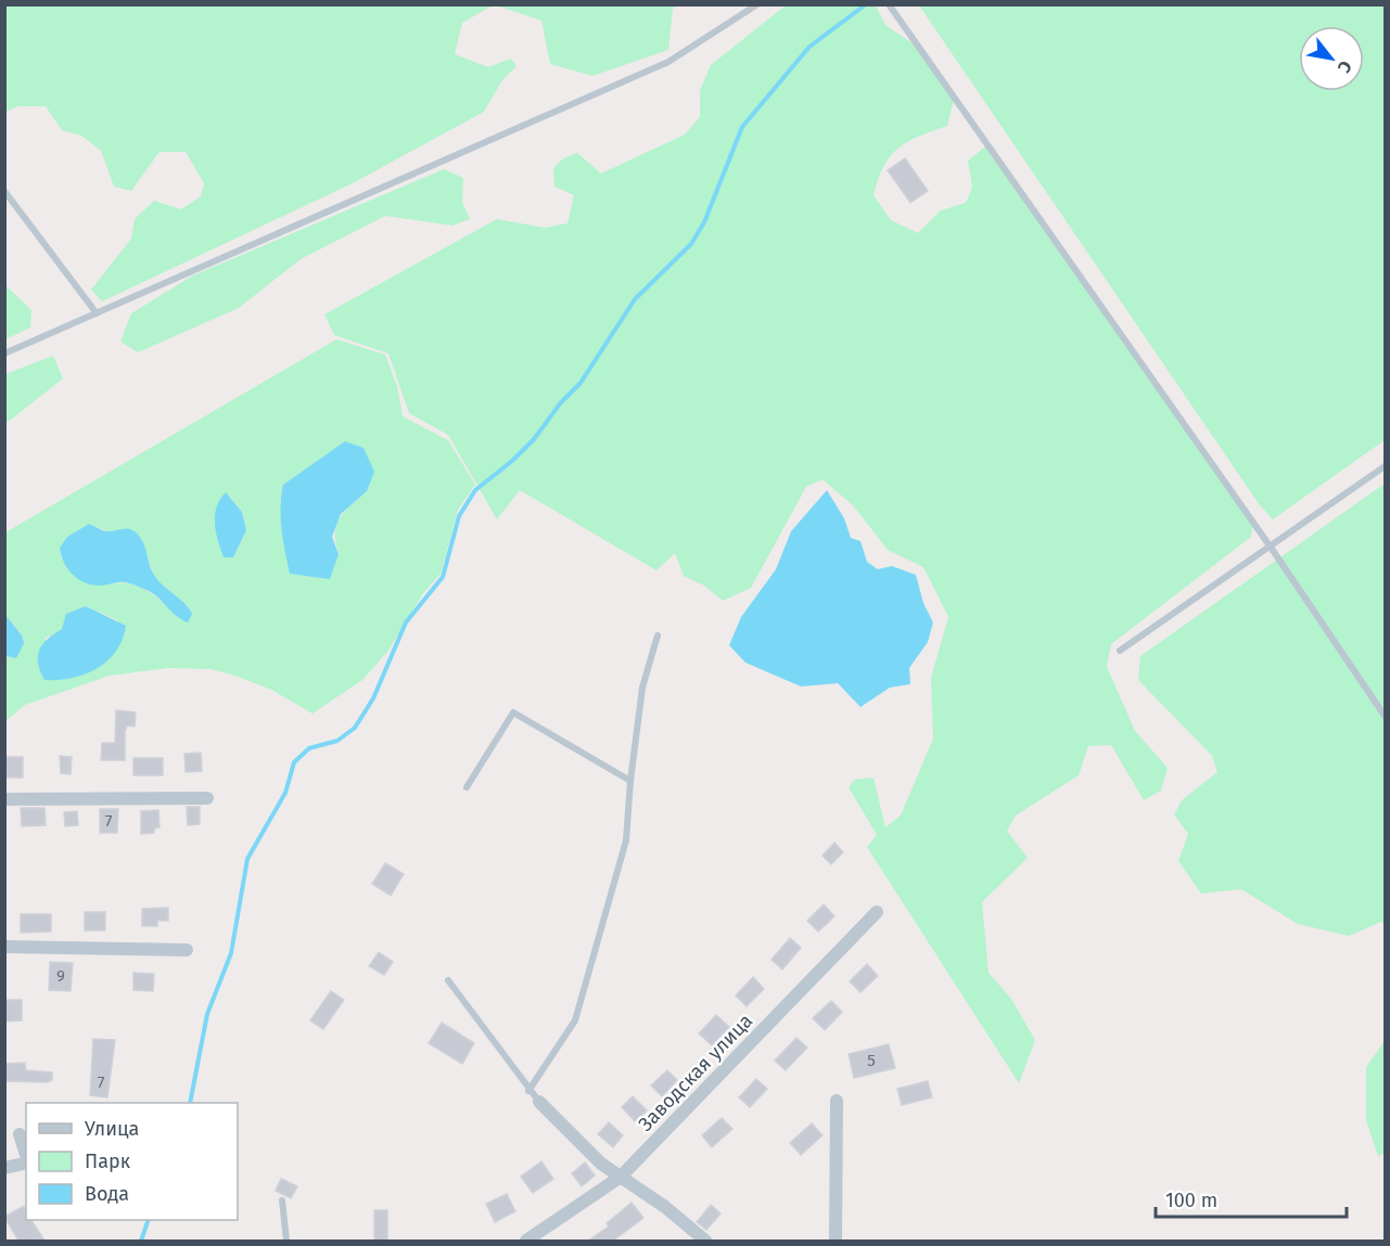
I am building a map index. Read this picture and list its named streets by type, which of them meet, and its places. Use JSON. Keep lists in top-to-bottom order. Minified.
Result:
{"streets":{"street":["Заводская улица"]},"house_numbers":["7","9","5","7"],"legend":["Улица","Парк","Вода"],"scale_bar":"100 m","north":"bottom right"}
